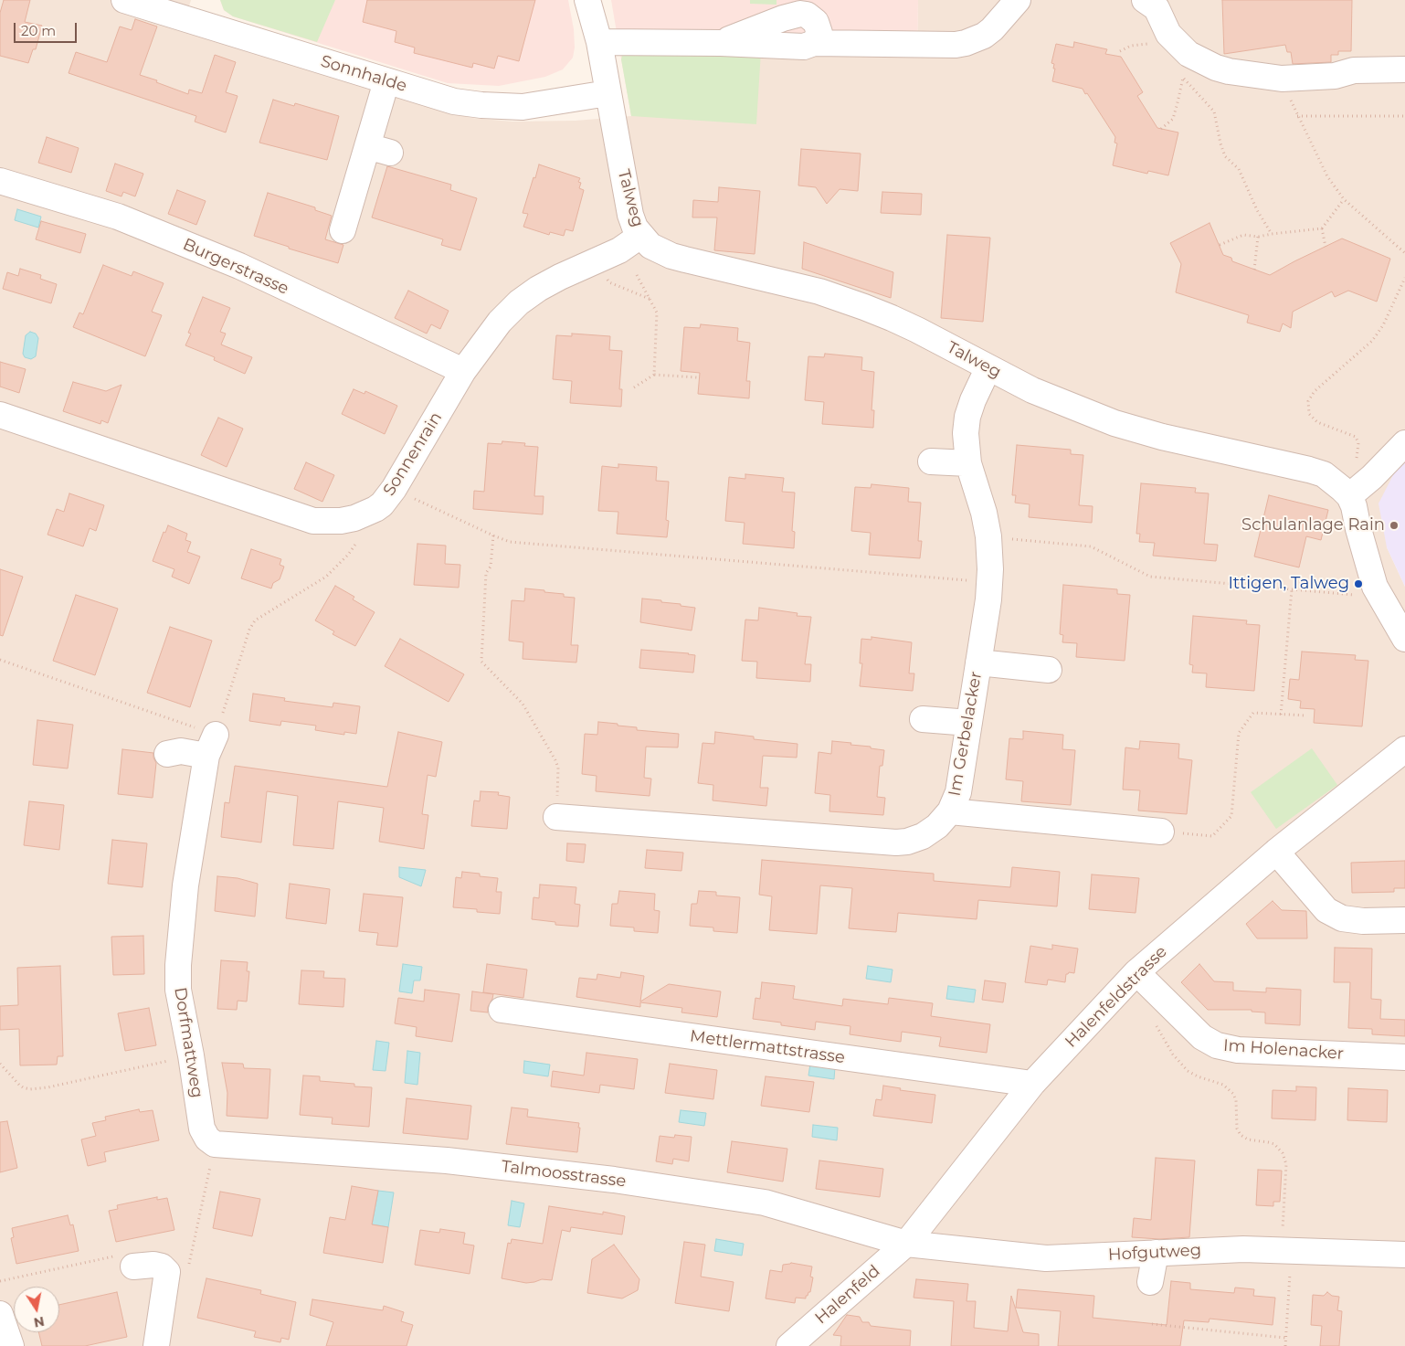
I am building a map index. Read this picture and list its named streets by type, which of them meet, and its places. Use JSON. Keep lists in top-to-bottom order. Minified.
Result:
{"streets":{"street":["Sonnhalde","Talweg","Burgerstrasse","Sonnenrain","Im Gerbelacker","Halenfeldstrasse","Dorfmattweg","Mettlermattstrasse","Im Holenacker","Talmoosstrasse","Hofgutweg","Halenfeld"]},"crossings":[["Sonnhalde","Talweg"],["Talweg","Sonnenrain"],["Talweg","Im Gerbelacker"],["Burgerstrasse","Sonnenrain"],["Halenfeldstrasse","Mettlermattstrasse"],["Halenfeldstrasse","Im Holenacker"],["Halenfeldstrasse","Talmoosstrasse"],["Halenfeldstrasse","Hofgutweg"],["Halenfeldstrasse","Halenfeld"],["Dorfmattweg","Talmoosstrasse"],["Talmoosstrasse","Hofgutweg"],["Talmoosstrasse","Halenfeld"],["Hofgutweg","Halenfeld"]],"places":["Schulanlage Rain","Ittigen, Talweg"],"scale_bar":"20 m","north":"bottom"}
